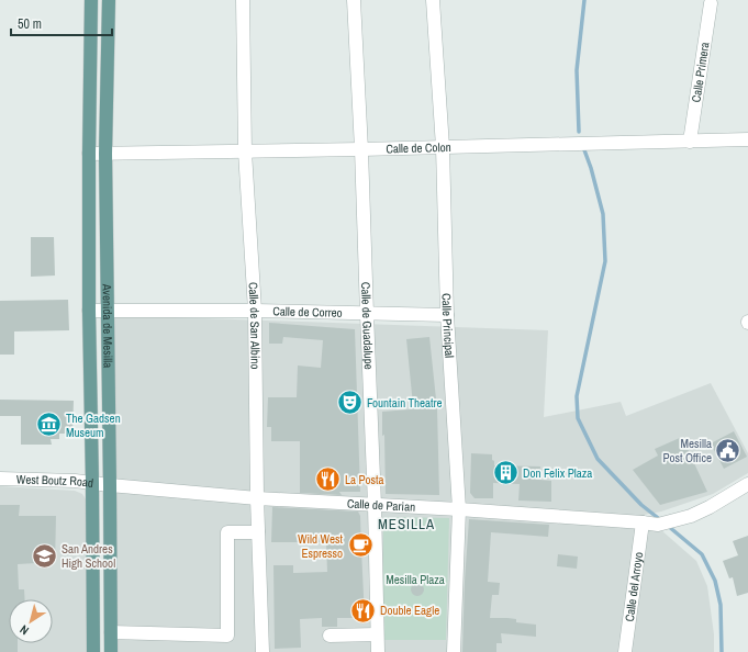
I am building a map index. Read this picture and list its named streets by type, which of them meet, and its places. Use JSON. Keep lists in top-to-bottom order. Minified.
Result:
{"streets":{"main road":["Avenida de Mesilla"],"street":["Calle Primera","Calle de Colon","Calle de Correo","Calle de San Albino","Calle de Guadalupe","Calle Principal","West Boutz Road","Calle de Parian","Calle del Arroyo"]},"crossings":[["Calle Primera","Calle de Colon"],["Calle de Colon","Avenida de Mesilla"],["Calle de Colon","Calle de San Albino"],["Calle de Colon","Calle de Guadalupe"],["Calle de Colon","Calle Principal"],["Calle de Correo","Avenida de Mesilla"],["Calle de Correo","Calle de San Albino"],["Calle de Correo","Calle de Guadalupe"],["Calle de Correo","Calle Principal"],["Avenida de Mesilla","West Boutz Road"],["Avenida de Mesilla","Calle de Parian"],["Calle de San Albino","Calle de Parian"],["Calle de Guadalupe","Calle de Parian"],["Calle Principal","Calle de Parian"],["West Boutz Road","Calle de Parian"],["Calle de Parian","Calle del Arroyo"]],"districts":["MESILLA"],"parks":["Mesilla Plaza"],"places":{"theatre":["Fountain Theatre"],"museum":["The Gadsen Museum"],"public building":["Mesilla Post Office"],"building":["Don Felix Plaza"],"restaurant":["La Posta","Double Eagle"],"cafe":["Wild West Espresso"],"school or university":["San Andres High School"]},"scale_bar":"50 m","north":"bottom left"}
